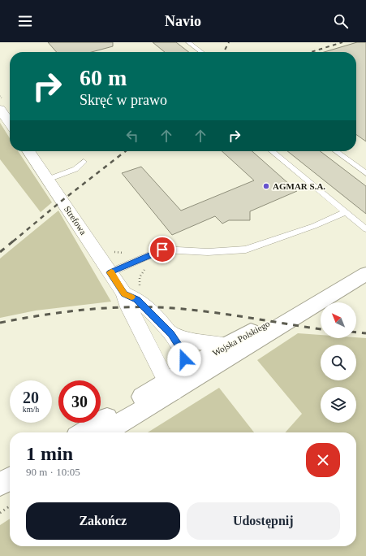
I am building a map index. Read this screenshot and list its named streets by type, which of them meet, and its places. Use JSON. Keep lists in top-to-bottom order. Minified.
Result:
{"streets":{"street":["Strefowa","Wojska Polskiego"]},"crossings":[["Strefowa","Wojska Polskiego"]],"places":["AGMAR S.A."],"north":"top left","page":{"header":"Navio","turn":["60 m","Skręć w prawo"],"speed":"20 km/h","limit":"30","heading":["1 min","90 m · 10:05"],"buttons":["Zakończ","Udostępnij"]}}
